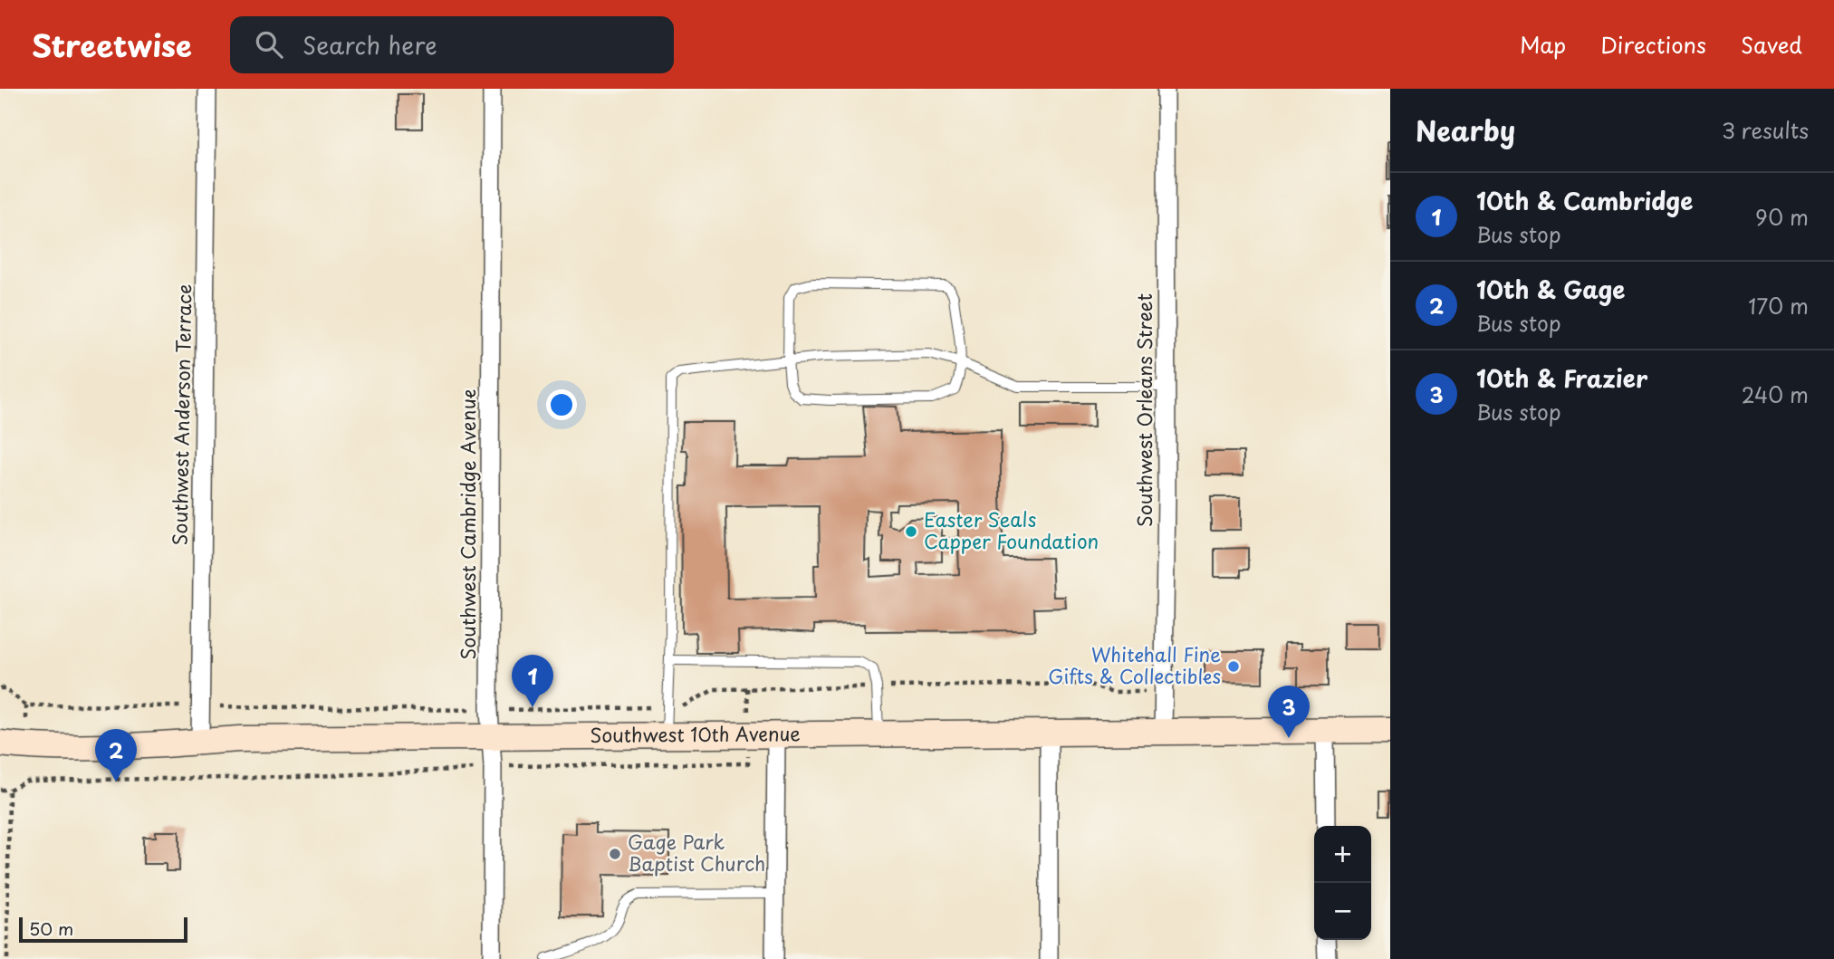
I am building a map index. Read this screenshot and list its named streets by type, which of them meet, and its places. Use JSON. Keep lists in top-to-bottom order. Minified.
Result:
{"streets":{"main road":["Southwest 10th Avenue"],"street":["Southwest Orleans Street","Southwest Anderson Terrace","Southwest Cambridge Avenue"]},"crossings":[["Southwest Orleans Street","Southwest 10th Avenue"],["Southwest Anderson Terrace","Southwest 10th Avenue"],["Southwest Cambridge Avenue","Southwest 10th Avenue"]],"places":["Easter Seals Capper Foundation","Whitehall Fine Gifts & Collectibles","Gage Park Baptist Church"],"scale_bar":"50 m","page":{"header":"Streetwise","search":"Search here","nav":["Map","Directions","Saved"],"heading":["Nearby","3 results"],"list":[{"mark":"1","name":"10th & Cambridge","note":"Bus stop","value":"90 m"},{"mark":"2","name":"10th & Gage","note":"Bus stop","value":"170 m"},{"mark":"3","name":"10th & Frazier","note":"Bus stop","value":"240 m"}],"pins":["1","3","2"],"map_buttons":["+","−"],"scale":"50 m"}}
